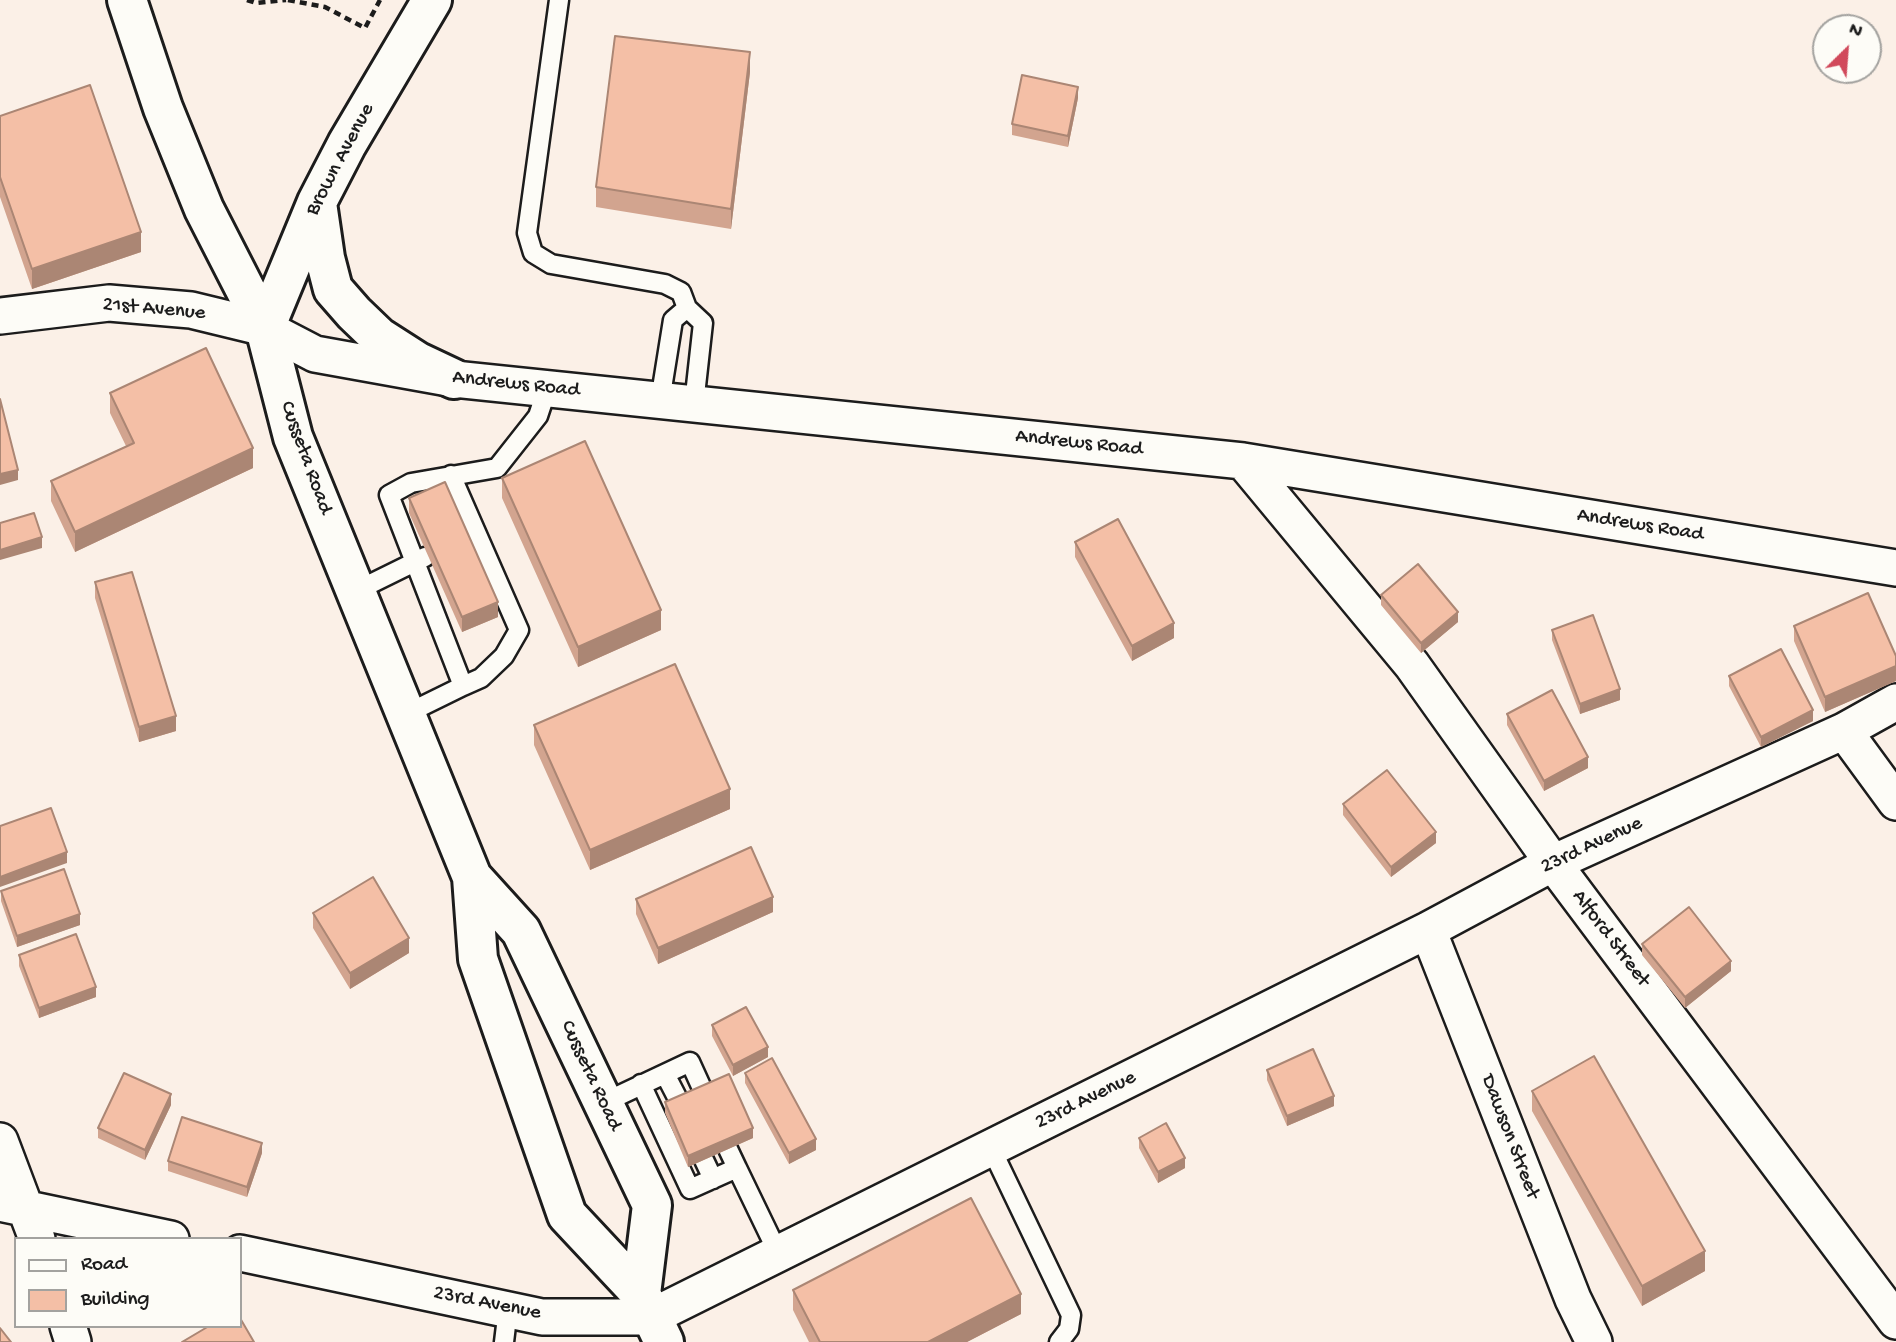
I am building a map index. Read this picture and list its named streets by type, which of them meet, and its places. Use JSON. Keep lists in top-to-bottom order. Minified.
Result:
{"streets":{"street":["Brown Avenue","21st Avenue","Andrews Road","Cusseta Road","23rd Avenue","Alford Street","Dawson Street"]},"crossings":[["Brown Avenue","21st Avenue"],["Brown Avenue","Andrews Road"],["Brown Avenue","Cusseta Road"],["21st Avenue","Andrews Road"],["21st Avenue","Cusseta Road"],["Andrews Road","Cusseta Road"],["Andrews Road","Alford Street"],["Cusseta Road","23rd Avenue"],["23rd Avenue","Alford Street"],["23rd Avenue","Dawson Street"]],"legend":["Road","Building"],"north":"top right"}
